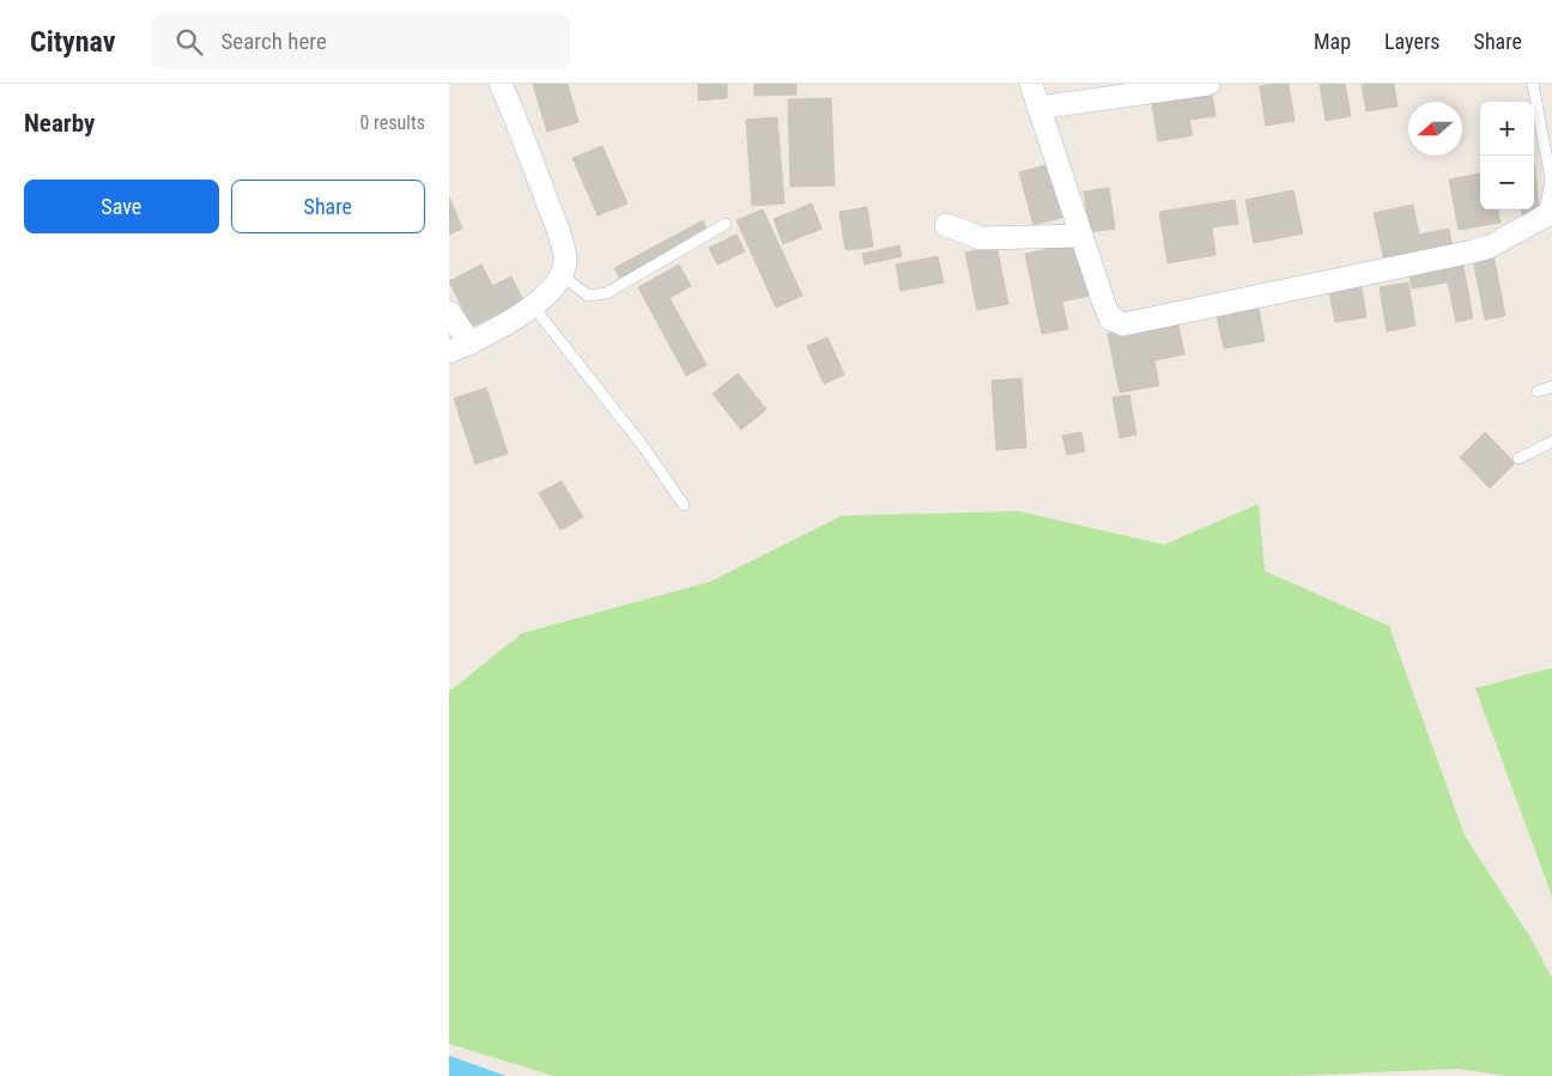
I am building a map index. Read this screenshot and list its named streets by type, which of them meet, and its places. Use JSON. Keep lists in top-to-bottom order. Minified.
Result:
{"north":"left","page":{"header":"Citynav","search":"Search here","nav":["Map","Layers","Share"],"heading":["Nearby","0 results"],"map_buttons":["+","−"],"buttons":["Save","Share"]}}
